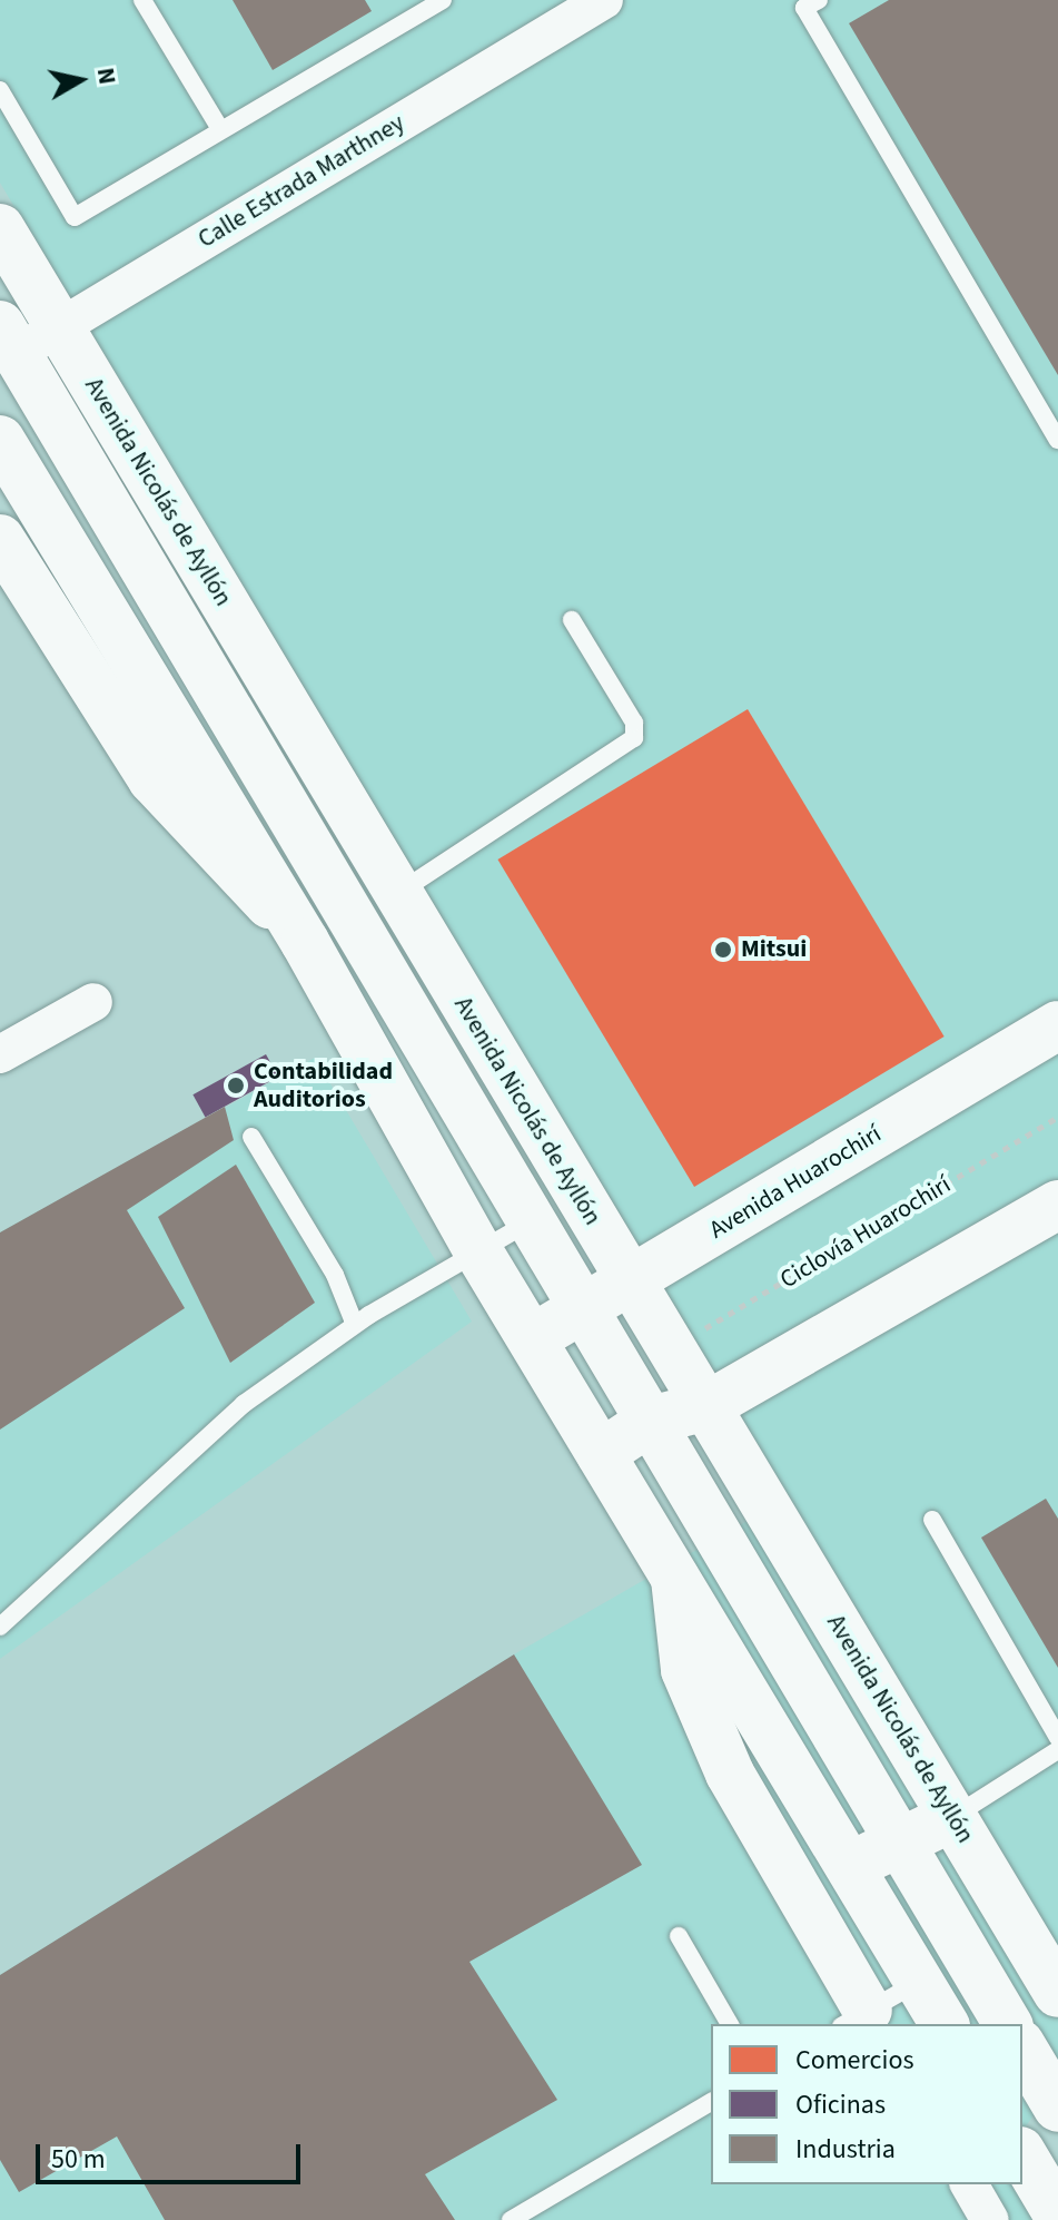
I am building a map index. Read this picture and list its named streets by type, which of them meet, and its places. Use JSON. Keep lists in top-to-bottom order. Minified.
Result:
{"streets":{"main road":["Avenida Nicolás de Ayllón","Avenida Huarochirí"],"street":["Calle Estrada Marthney"],"path":["Ciclovía Huarochirí"]},"crossings":[["Calle Estrada Marthney","Avenida Nicolás de Ayllón"],["Avenida Nicolás de Ayllón","Avenida Huarochirí"],["Avenida Nicolás de Ayllón","Ciclovía Huarochirí"]],"places":["Mitsui","Contabilidad Auditorios"],"legend":["Comercios","Oficinas","Industria"],"scale_bar":"50 m","north":"right"}
